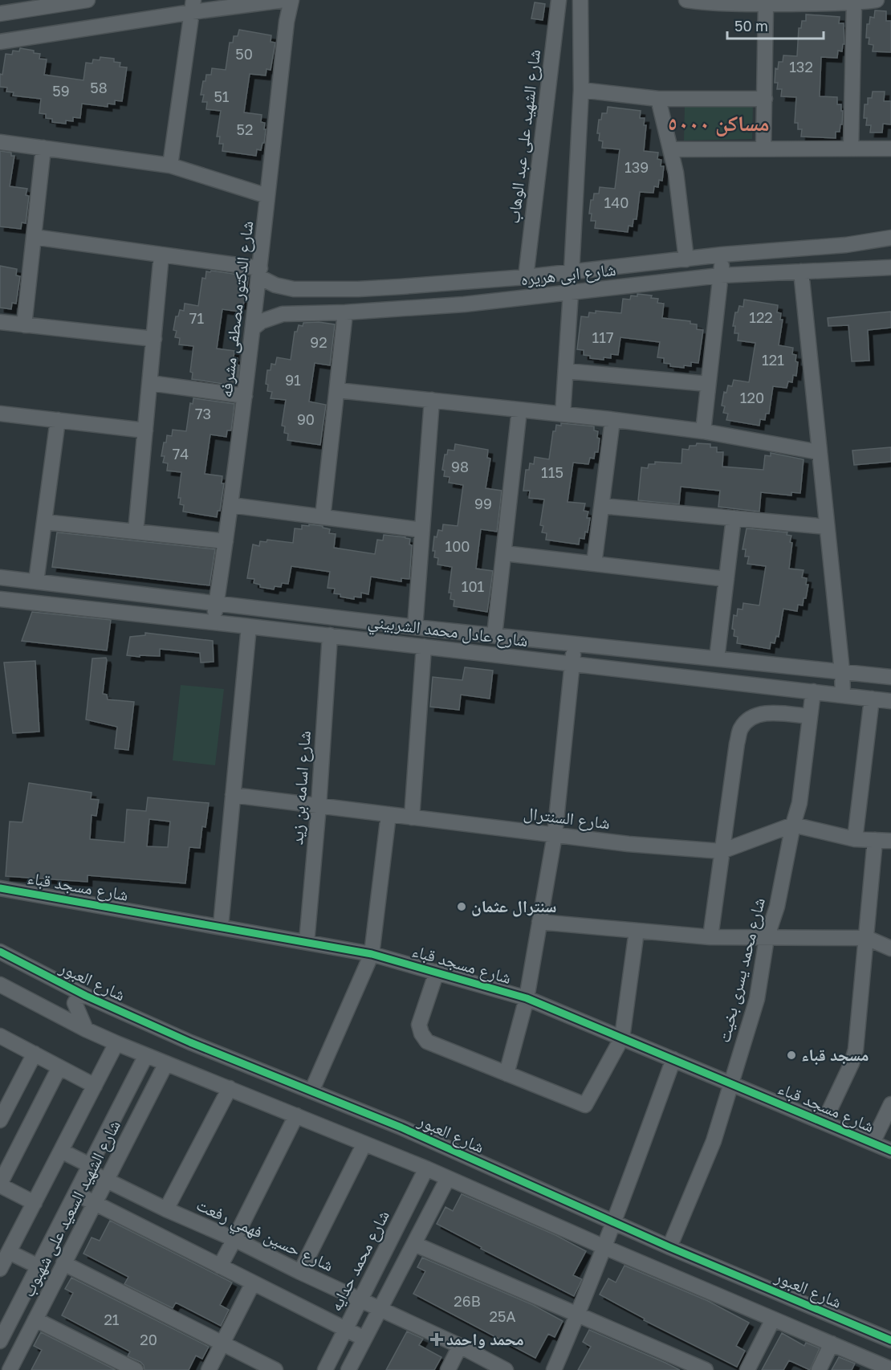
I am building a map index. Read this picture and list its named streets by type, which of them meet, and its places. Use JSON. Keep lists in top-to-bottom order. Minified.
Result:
{"streets":{"street":["شارع الشهيد على عبد الوهاب","شارع ابى هريره","شارع الدكتور مصطفى مشرفه","شارع عادل محمد الشربيني","شارع اسامه بن زيد","شارع السنترال","شارع مسجد قباء","شارع محمد يسرى بخيت","شارع العبور","شارع الشهيد السعيد على شهبوب","شارع حسين فهمي رفعت","شارع محمد حدايه"]},"crossings":[["شارع الشهيد على عبد الوهاب","شارع ابى هريره"],["شارع ابى هريره","شارع الدكتور مصطفى مشرفه"],["شارع الدكتور مصطفى مشرفه","شارع عادل محمد الشربيني"],["شارع عادل محمد الشربيني","شارع اسامه بن زيد"],["شارع عادل محمد الشربيني","شارع محمد يسرى بخيت"],["شارع اسامه بن زيد","شارع السنترال"],["شارع اسامه بن زيد","شارع مسجد قباء"],["شارع السنترال","شارع محمد يسرى بخيت"],["شارع مسجد قباء","شارع محمد يسرى بخيت"],["شارع محمد يسرى بخيت","شارع العبور"],["شارع الشهيد السعيد على شهبوب","شارع حسين فهمي رفعت"],["شارع حسين فهمي رفعت","شارع محمد حدايه"]],"districts":["مساكن ٥٠٠٠"],"places":{"other":["سنترال عثمان","مسجد قباء"],"health":["محمد واحمد"]},"house_numbers":["50","132","58","59","51","52","139","140","122","71","117","92","121","91","120","73","90","74","98","115","99","100","101","26B","25A","21","20"],"scale_bar":"50 m"}
